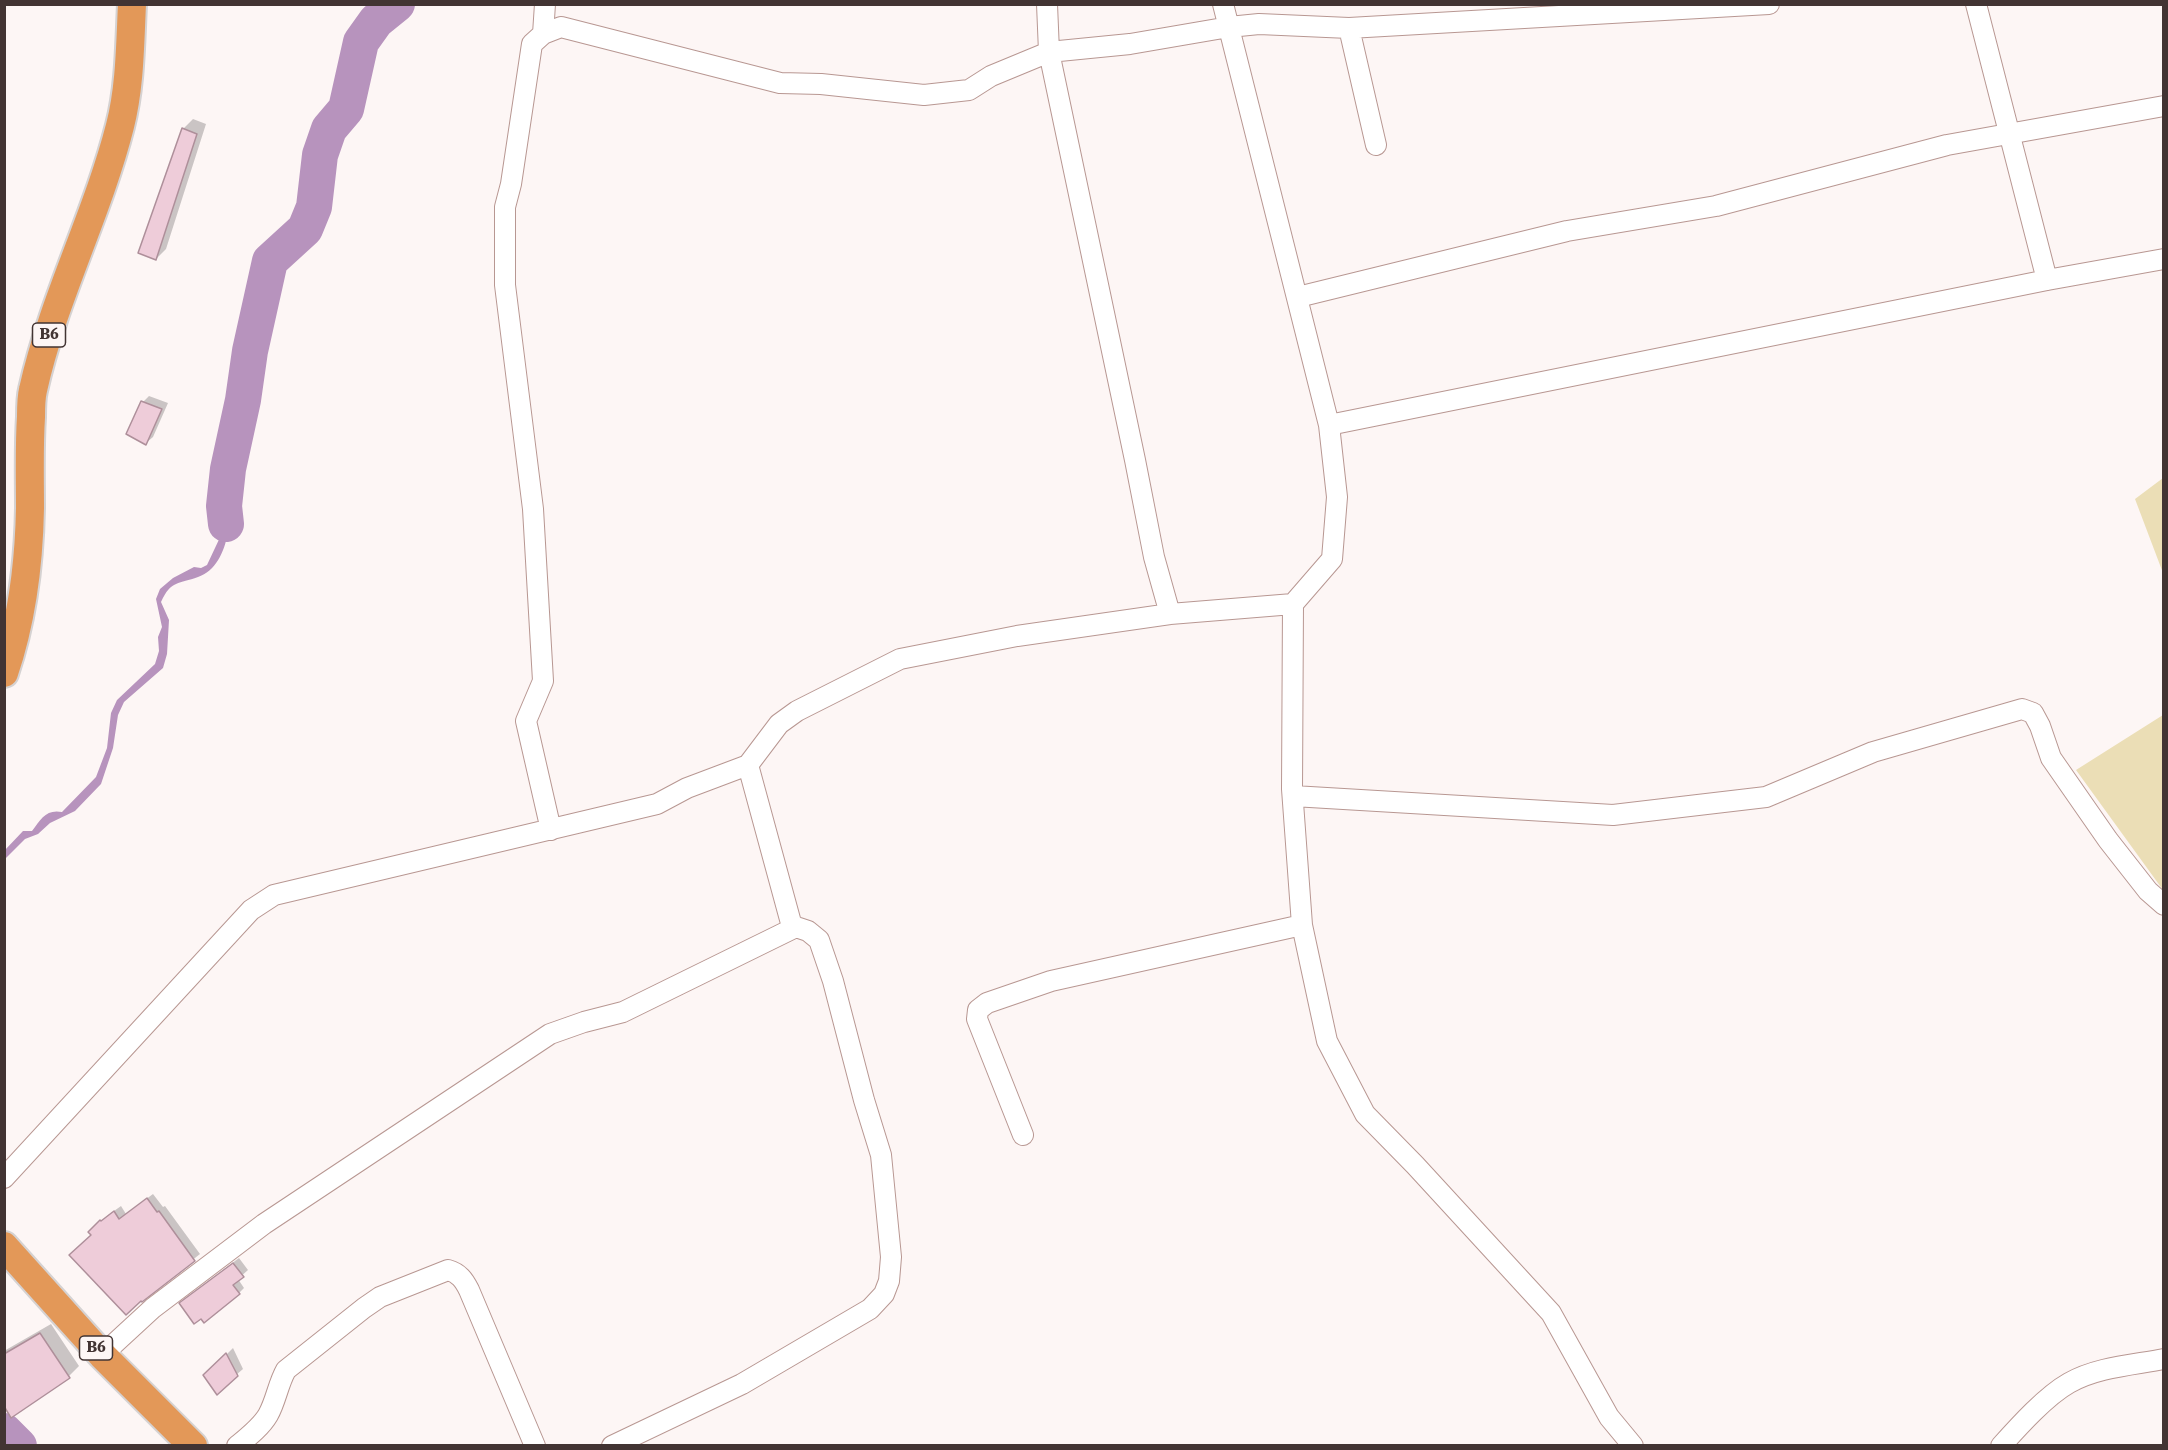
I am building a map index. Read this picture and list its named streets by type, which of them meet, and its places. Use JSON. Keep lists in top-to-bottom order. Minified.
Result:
{"streets":{"highway":["B6"]}}
